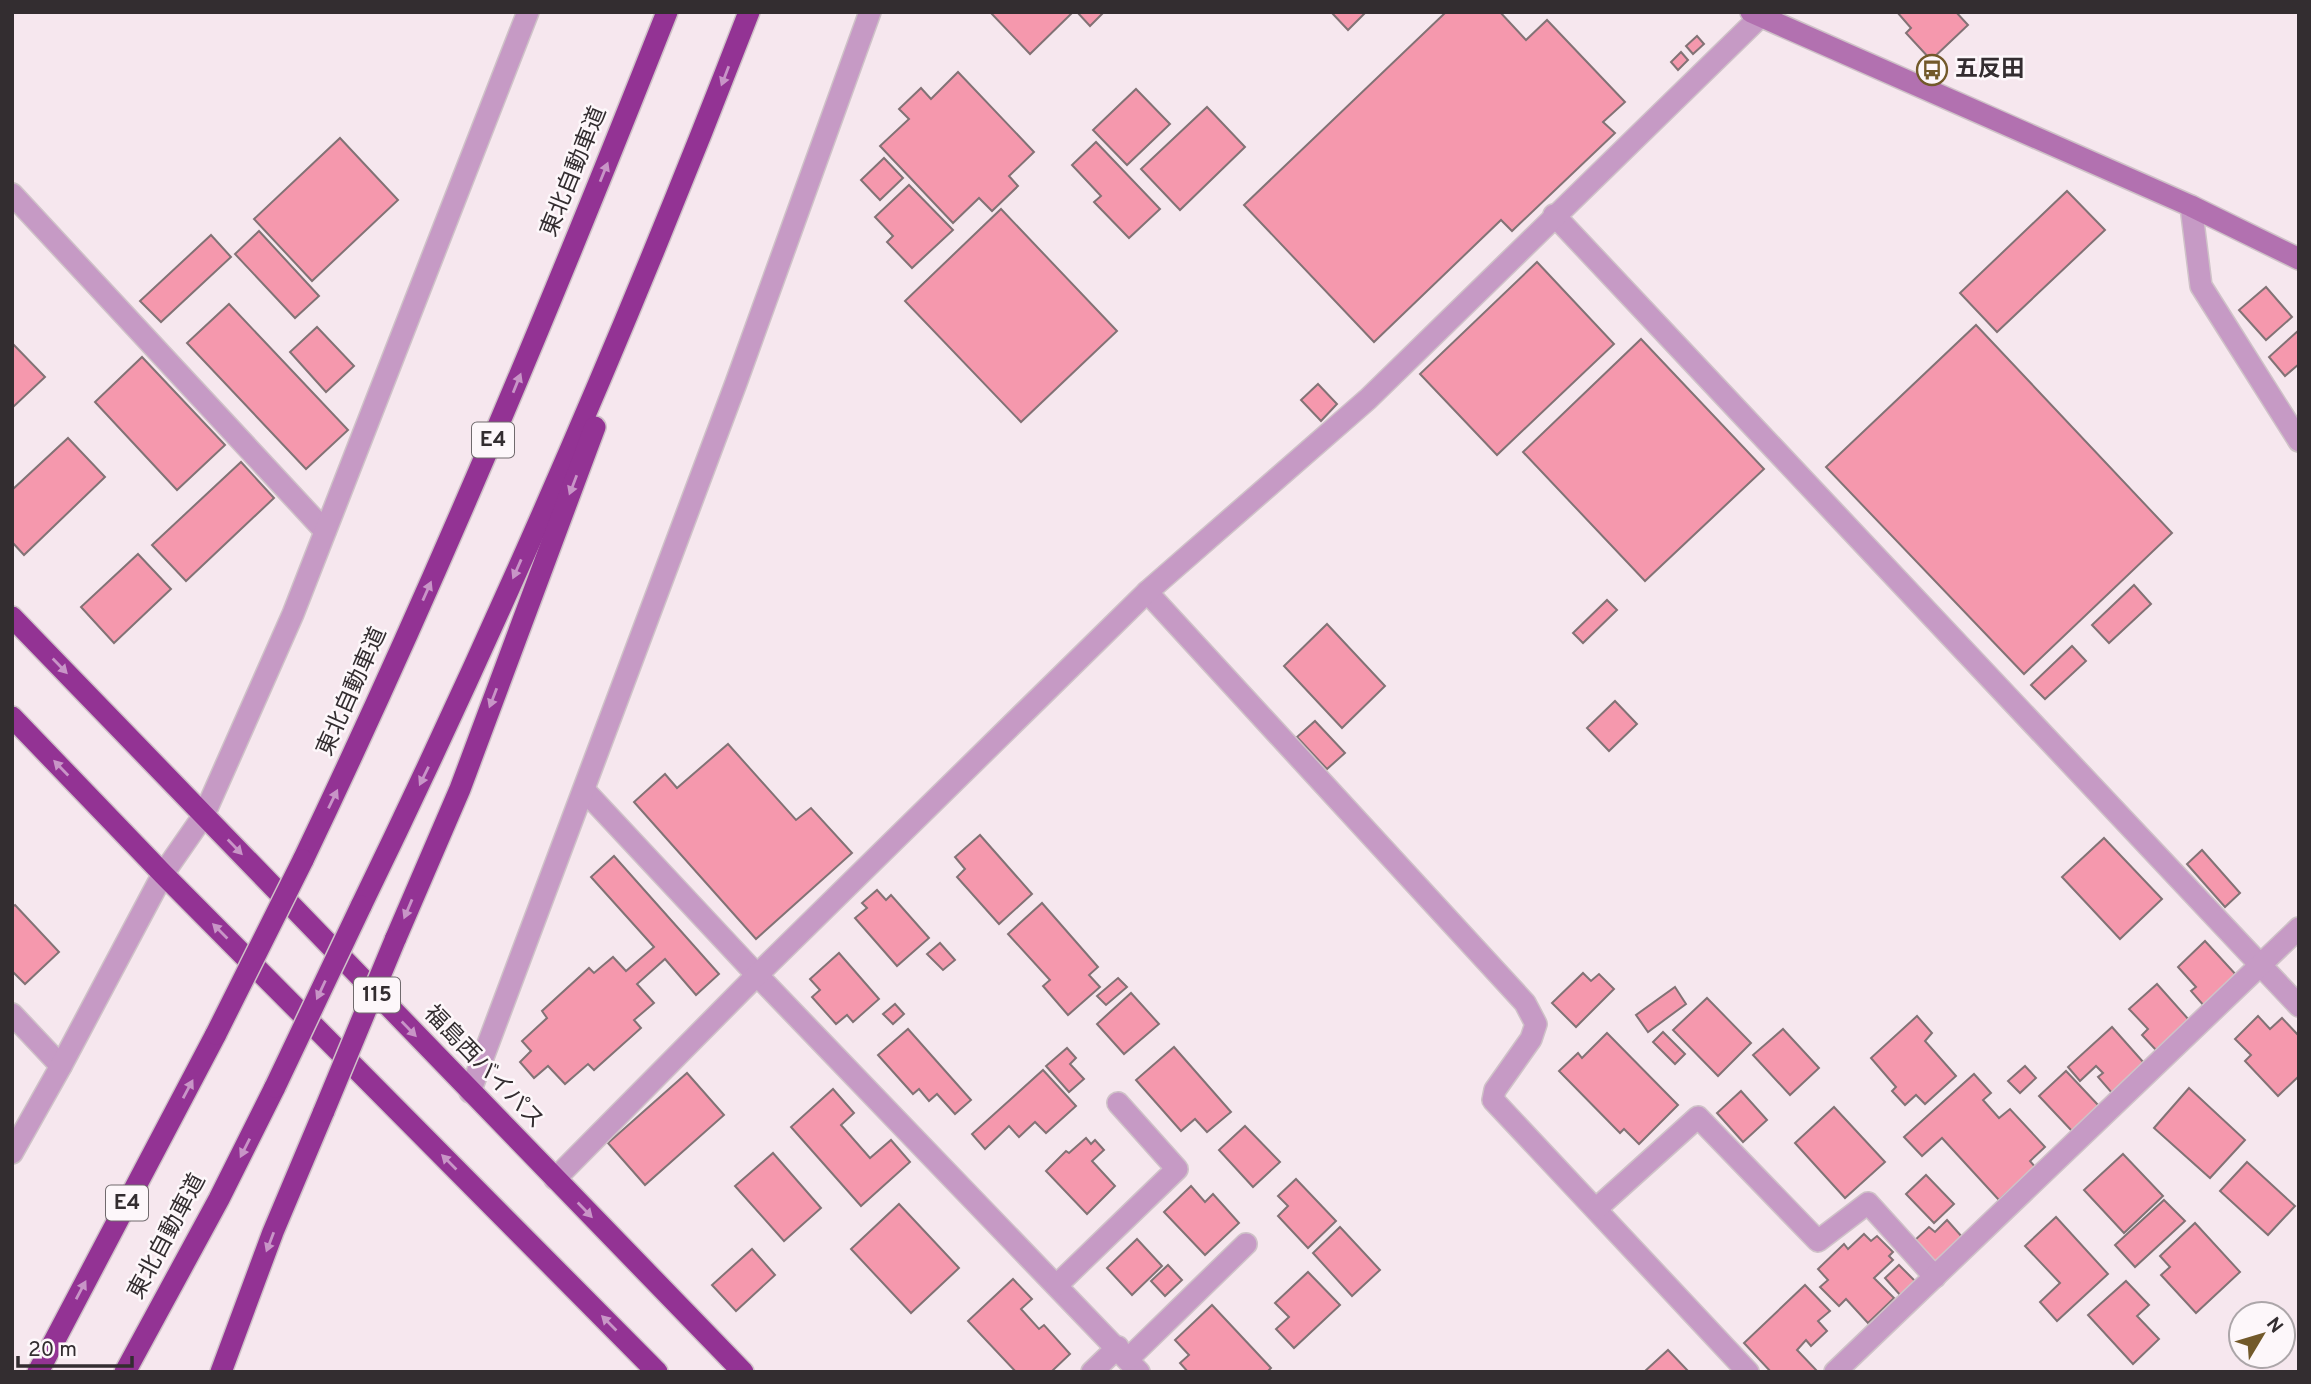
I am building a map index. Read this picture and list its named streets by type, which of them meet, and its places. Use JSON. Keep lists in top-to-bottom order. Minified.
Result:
{"streets":{"highway":["東北自動車道","E4","115","福島西バイパス"]},"places":{"bus stop":["五反田"]},"scale_bar":"20 m","north":"top right"}
